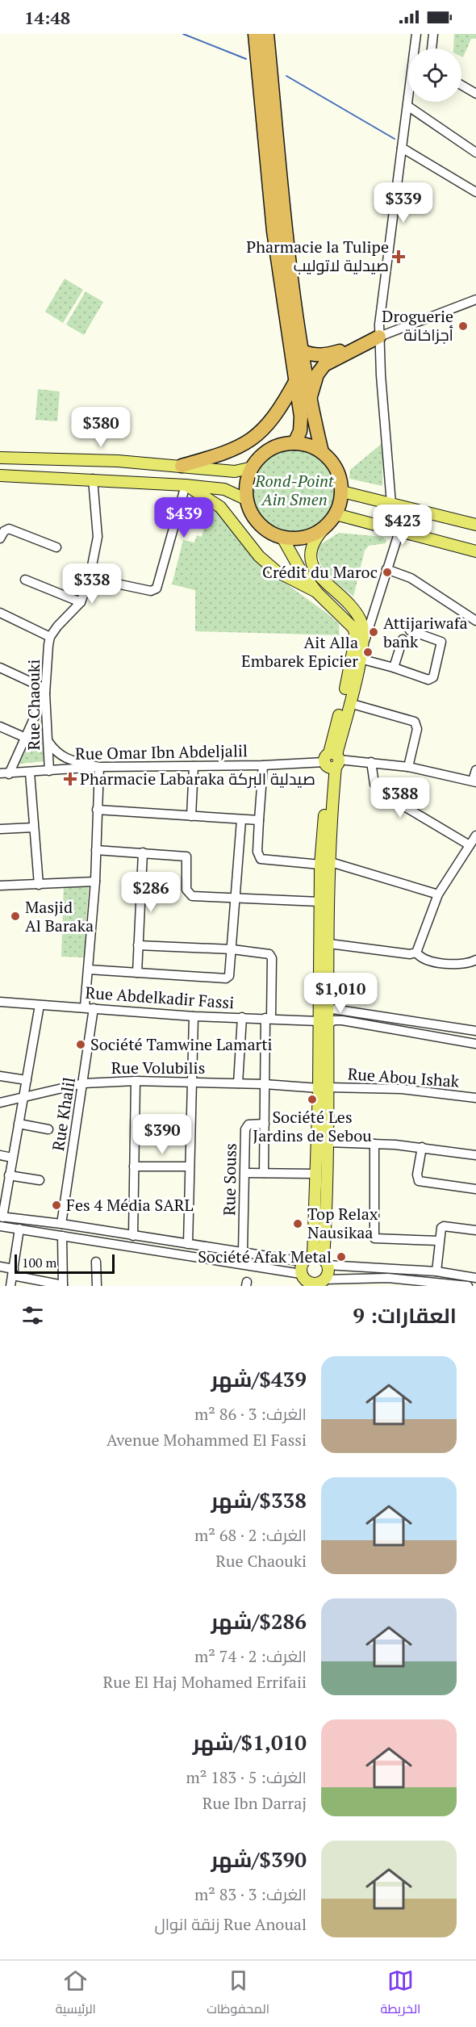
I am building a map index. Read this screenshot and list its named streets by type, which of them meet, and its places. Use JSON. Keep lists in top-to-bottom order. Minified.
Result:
{"streets":{"street":["Rue Chaouki","Rue Omar Ibn Abdeljalil","Rue Abdelkadir Fassi","Rue Volubilis","Rue Abou Ishak","Rue Khalil","Rue Souss"]},"crossings":[["Rue Chaouki","Rue Omar Ibn Abdeljalil"],["Rue Omar Ibn Abdeljalil","Rue Khalil"],["Rue Abdelkadir Fassi","Rue Khalil"],["Rue Volubilis","Rue Abou Ishak"],["Rue Volubilis","Rue Khalil"]],"parks":["Rond-Point Ain Smen"],"places":{"health":["Pharmacie la Tulipe صيدلية لاتوليب","Pharmacie Labaraka صيدلية البركة"],"other":["Droguerie أجزاخانة","Crédit du Maroc","Attijariwafa bank","Ait Alla Embarek Epicier","Masjid Al Baraka","Société Tamwine Lamarti","Société Les Jardins de Sebou","Fes 4 Média SARL","Top Relax Nausikaa","Société Afak Metal"]},"scale_bar":"100 m","page":{"status":"14:48","price":["$339","$380","$439","$423","$338","$388","$286","$1,010","$390"],"scale":"100 m","heading":"العقارات: 9","list":[{"name":"$439/شهر","note":"الغرف: 3 · 86 m² · Avenue Mohammed El Fassi"},{"name":"$338/شهر","note":"الغرف: 2 · 68 m² · Rue Chaouki"},{"name":"$286/شهر","note":"الغرف: 2 · 74 m² · Rue El Haj Mohamed Errifaii"},{"name":"$1,010/شهر","note":"الغرف: 5 · 183 m² · Rue Ibn Darraj"},{"name":"$390/شهر","note":"الغرف: 3 · 83 m² · Rue Anoual زنقة انوال"}],"tabs":["الخريطة","المحفوظات","الرئيسية"]}}
